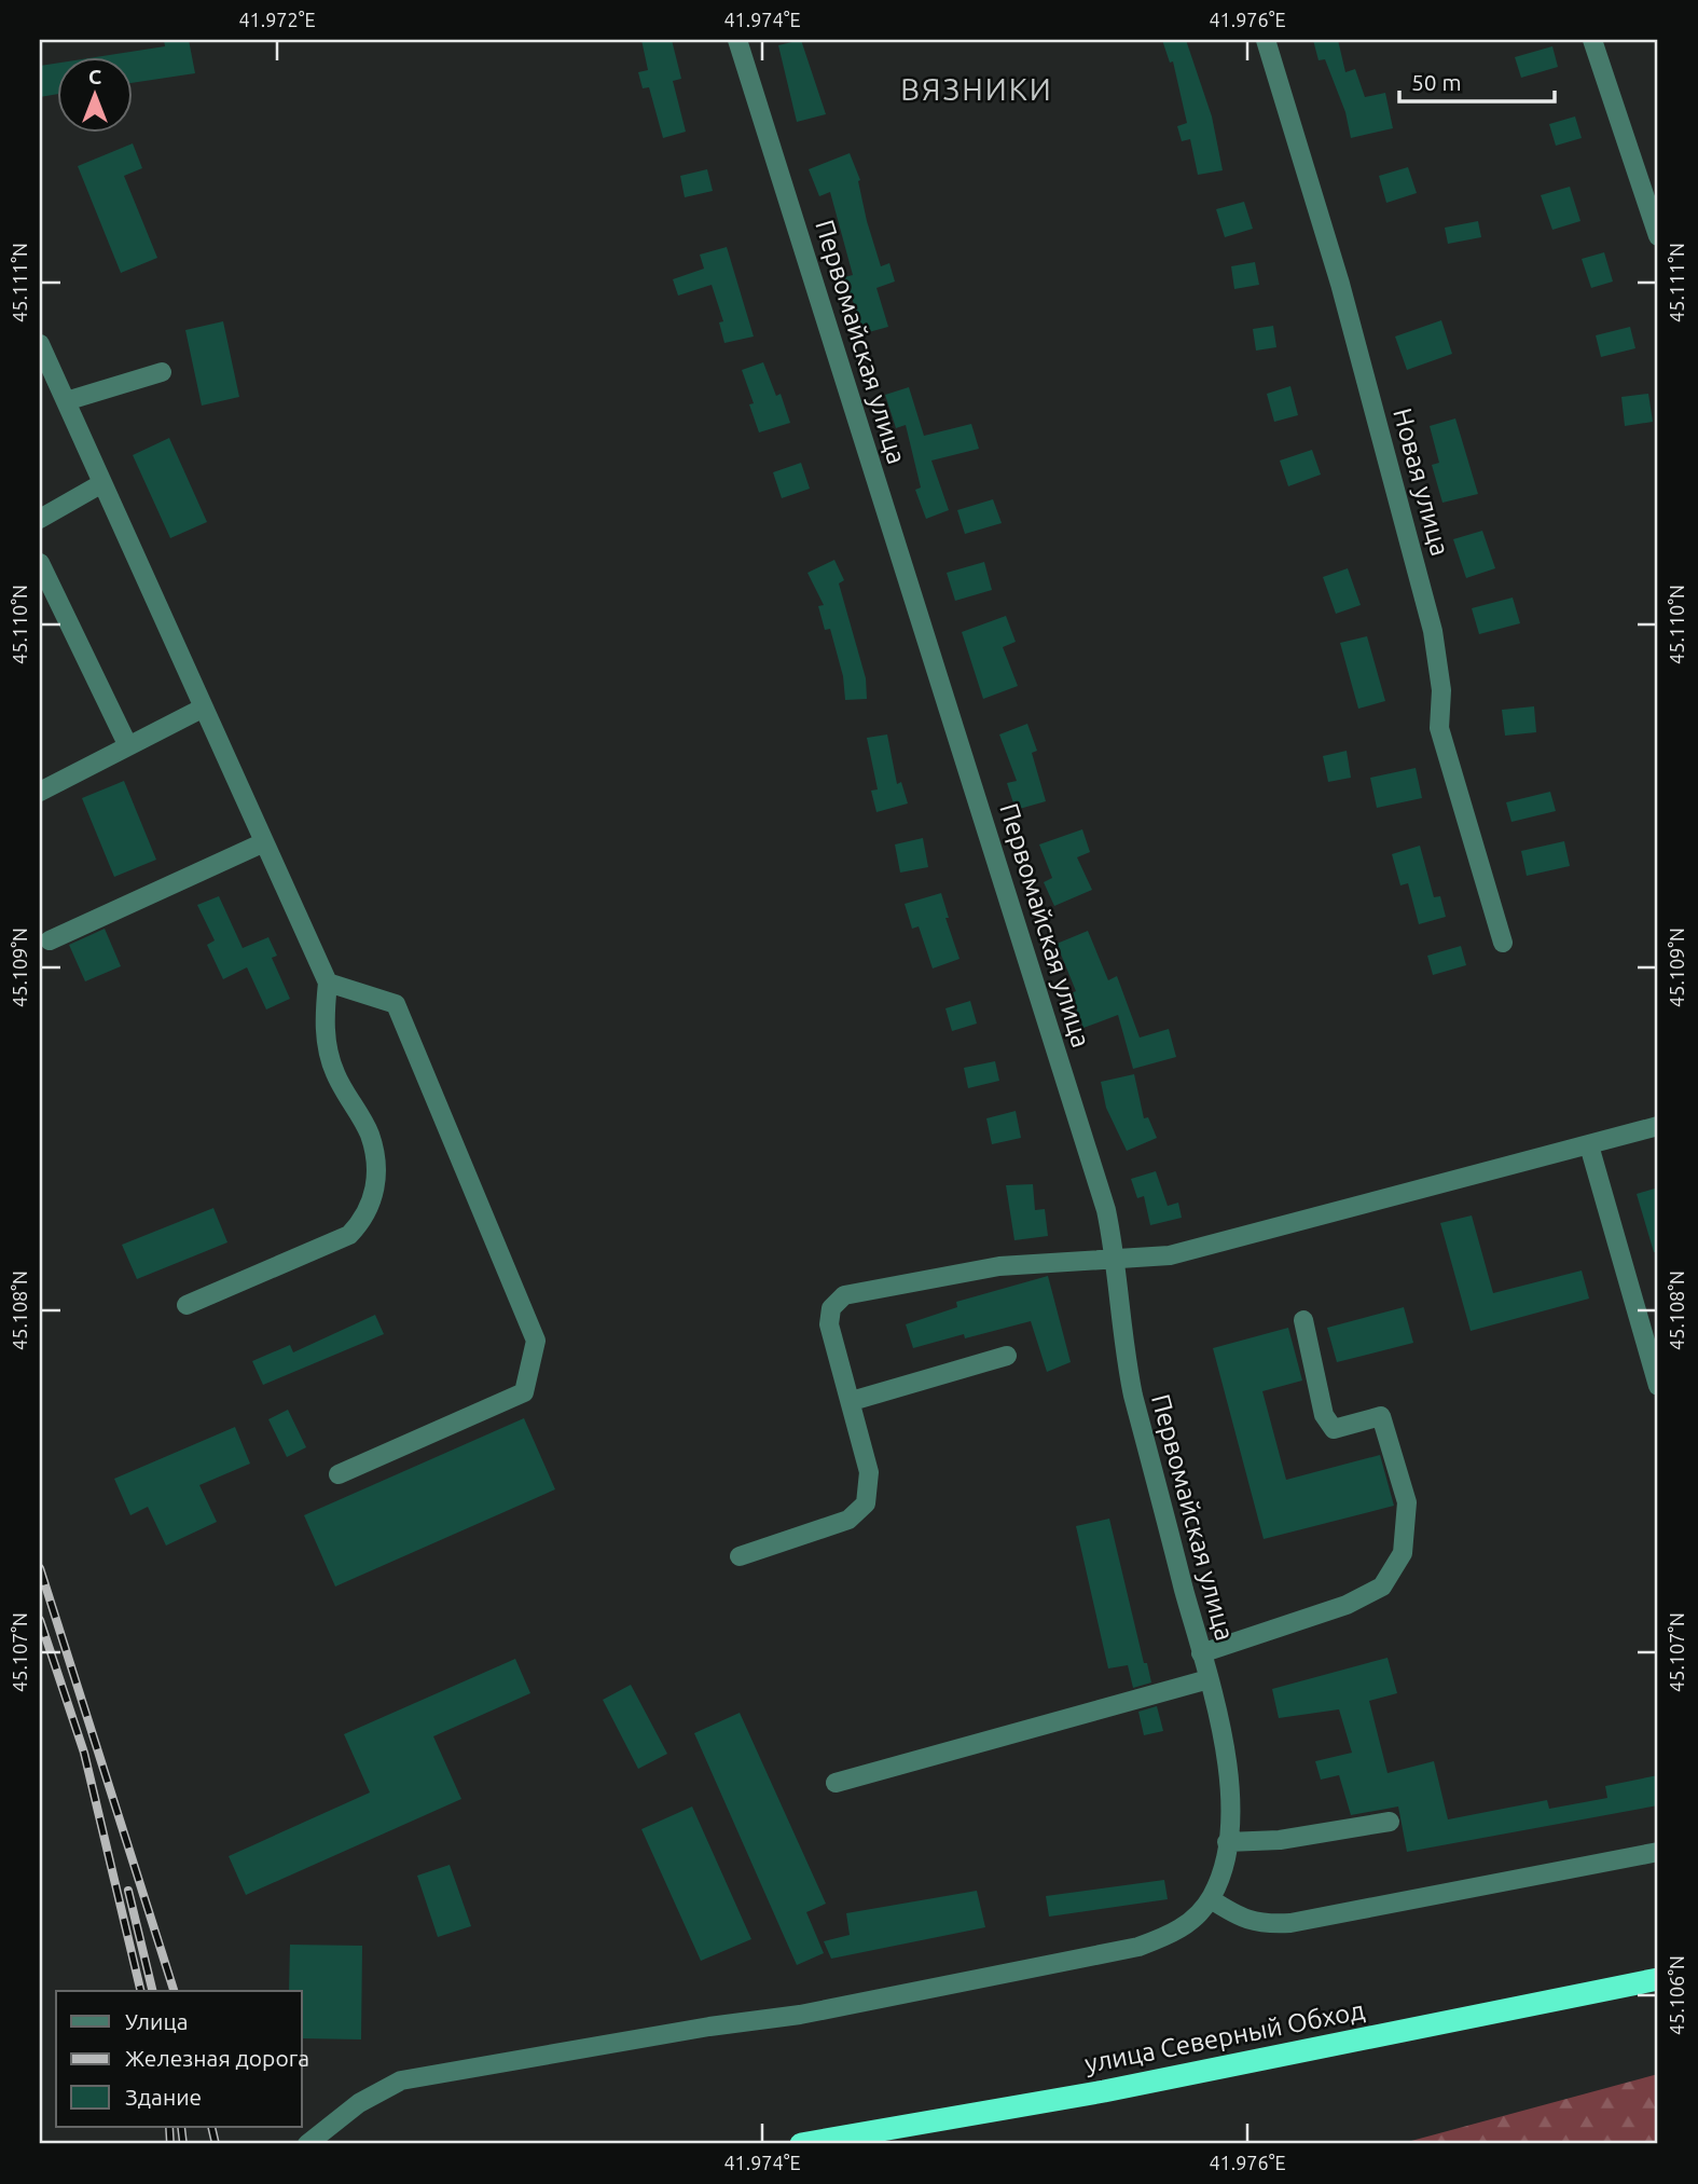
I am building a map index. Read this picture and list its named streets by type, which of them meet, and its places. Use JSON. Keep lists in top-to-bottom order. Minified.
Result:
{"streets":{"highway":["улица Северный Обход"],"street":["Первомайская улица","Новая улица"]},"districts":["ВЯЗНИКИ"],"legend":["Улица","Железная дорога","Здание"],"scale_bar":"50 m","north":"top","coordinates":["41.972°E","41.974°E","41.976°E","45.111°N","45.110°N","45.109°N","45.108°N","45.107°N","45.106°N"]}
